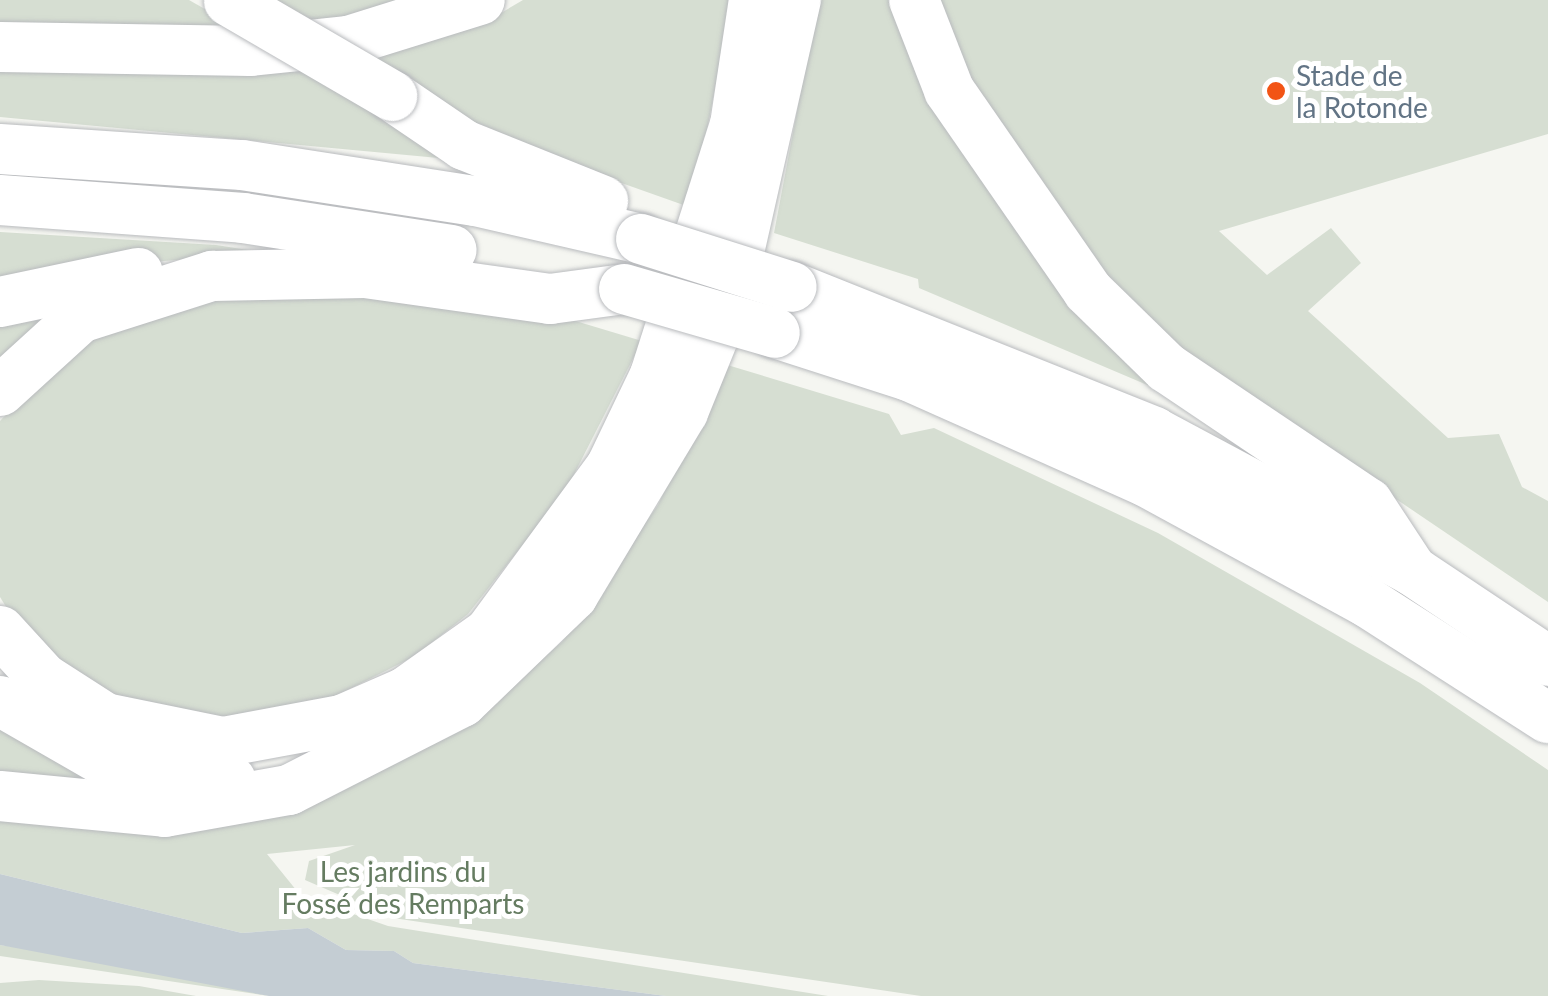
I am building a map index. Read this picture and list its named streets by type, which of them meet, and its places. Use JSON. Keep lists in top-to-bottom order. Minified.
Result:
{"parks":["Les jardins du Fossé des Remparts"],"places":["Stade de la Rotonde"]}
